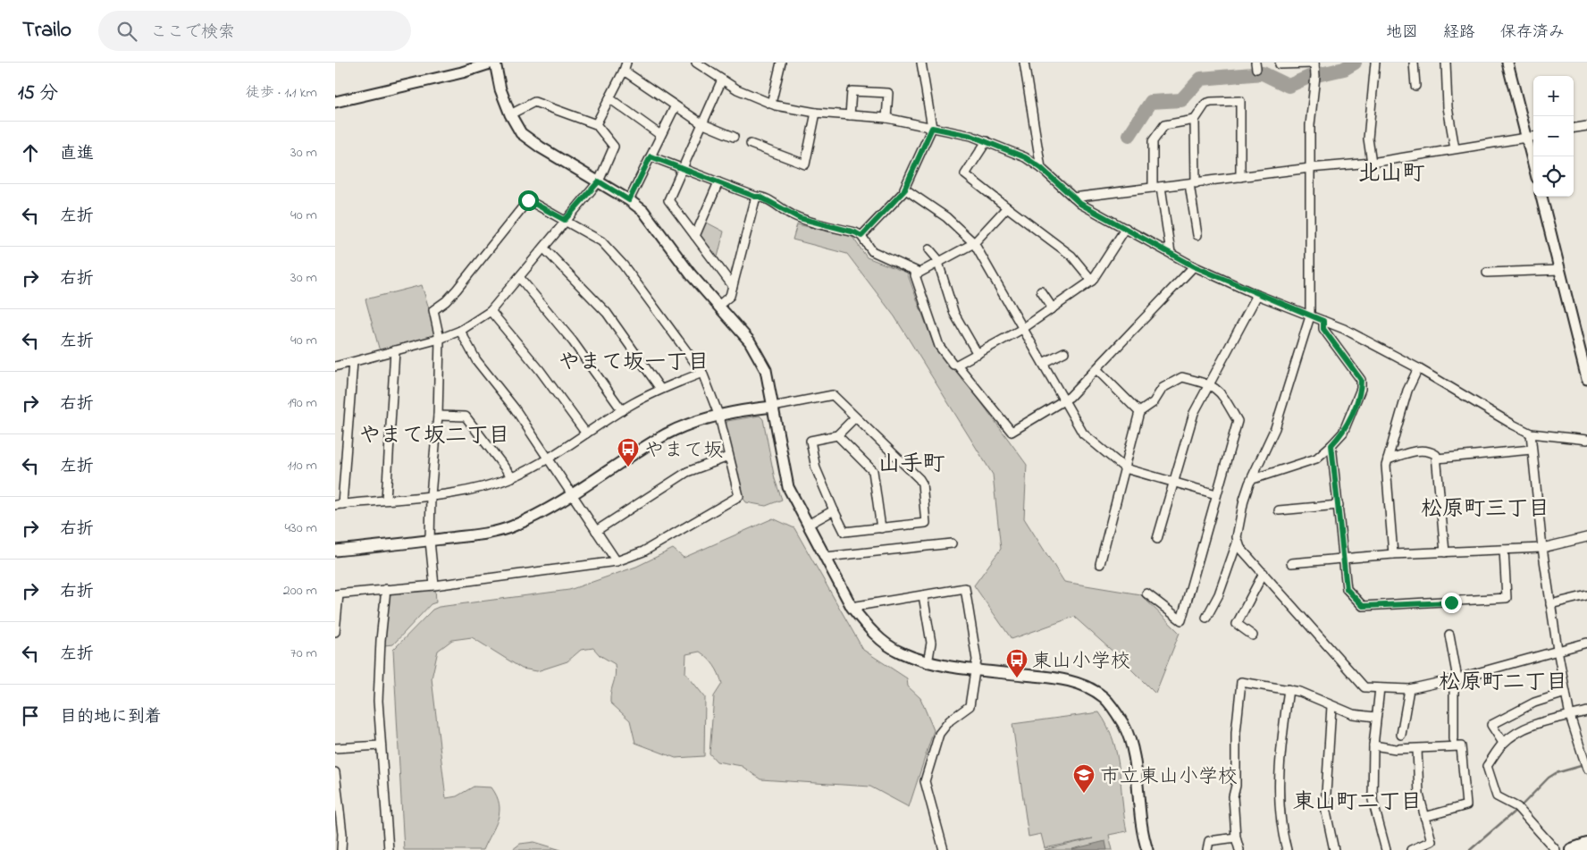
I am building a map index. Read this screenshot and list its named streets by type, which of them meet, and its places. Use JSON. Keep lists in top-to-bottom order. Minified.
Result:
{"districts":["北山町","やまて坂一丁目","やまて坂二丁目","山手町","松原町三丁目","松原町二丁目","東山町二丁目"],"places":{"bus stop":["やまて坂","東山小学校"],"school or university":["市立東山小学校"]},"page":{"header":"Trailo","search":"ここで検索","nav":["地図","経路","保存済み"],"heading":["15 分","徒歩 · 1.1 km"],"map_buttons":["+","−"],"list":[["直進","30 m"],["左折","40 m"],["右折","30 m"],["左折","40 m"],["右折","190 m"],["左折","110 m"],["右折","430 m"],["右折","200 m"],["左折","70 m"],"目的地に到着"]}}
